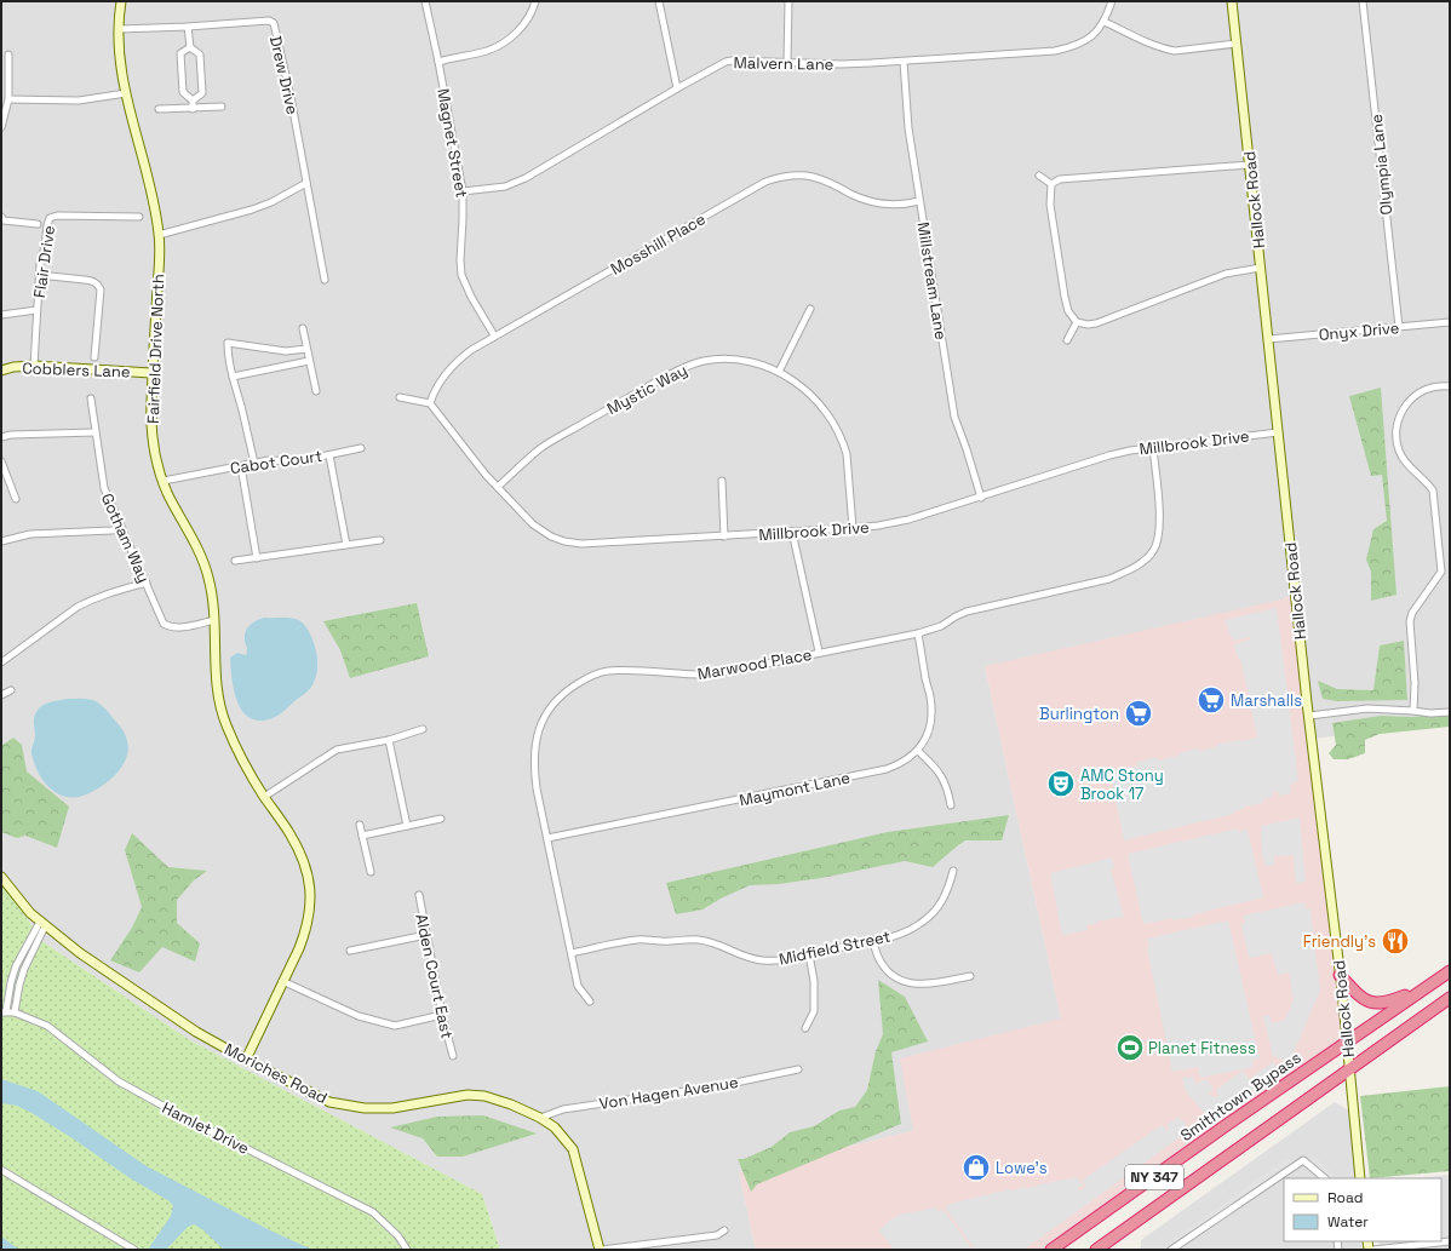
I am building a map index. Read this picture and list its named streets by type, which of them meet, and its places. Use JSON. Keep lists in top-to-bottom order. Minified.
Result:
{"streets":{"highway":["Smithtown Bypass","NY 347"],"street":["Malvern Lane","Drew Drive","Magnet Street","Olympia Lane","Hallock Road","Mosshill Place","Flair Drive","Millstream Lane","Onyx Drive","Fairfield Drive North","Cobblers Lane","Mystic Way","Millbrook Drive","Cabot Court","Gotham Way","Marwood Place","Maymont Lane","Midfield Street","Alden Court East","Moriches Road","Von Hagen Avenue","Hamlet Drive"]},"crossings":[["Malvern Lane","Magnet Street"],["Malvern Lane","Millstream Lane"],["Drew Drive","Fairfield Drive North"],["Magnet Street","Mosshill Place"],["Olympia Lane","Onyx Drive"],["Hallock Road","Onyx Drive"],["Hallock Road","Millbrook Drive"],["Hallock Road","Smithtown Bypass"],["Hallock Road","NY 347"],["Mosshill Place","Millstream Lane"],["Mosshill Place","Millbrook Drive"],["Flair Drive","Cobblers Lane"],["Millstream Lane","Millbrook Drive"],["Fairfield Drive North","Cobblers Lane"],["Fairfield Drive North","Cabot Court"],["Fairfield Drive North","Gotham Way"],["Fairfield Drive North","Moriches Road"],["Mystic Way","Millbrook Drive"],["Millbrook Drive","Marwood Place"],["Marwood Place","Maymont Lane"],["Marwood Place","Midfield Street"],["Moriches Road","Von Hagen Avenue"]],"places":{"supermarket":["Marshalls","Burlington"],"theatre":["AMC Stony Brook 17"],"restaurant":["Friendly's"],"sports":["Planet Fitness"],"shop":["Lowe's"]},"legend":["Road","Water"]}
